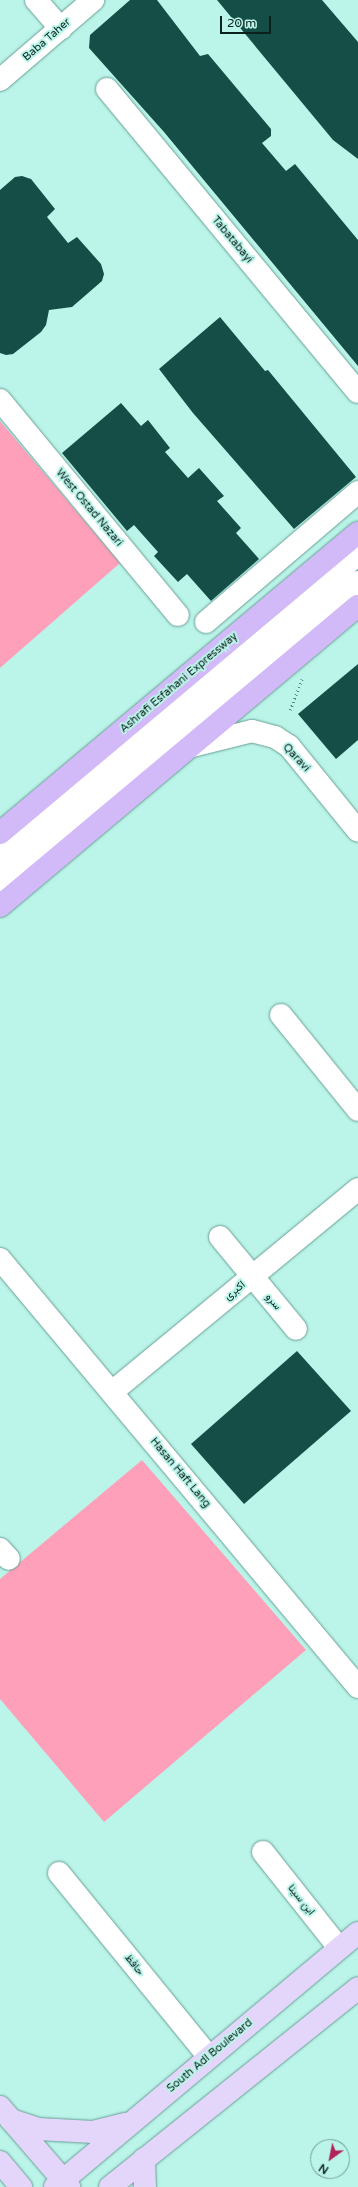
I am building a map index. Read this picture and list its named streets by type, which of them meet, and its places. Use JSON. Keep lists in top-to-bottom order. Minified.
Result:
{"streets":{"highway":["Ashrafi Esfahani Expressway"],"main road":["South Adl Boulevard"],"street":["Baba Taher","Tabatabayi","West Ostad Nazari","Qaravi","اکبری","سرو","Hasan Haft Lang","ابن سینا","حافظ"]},"crossings":[["اکبری","سرو"],["اکبری","Hasan Haft Lang"],["ابن سینا","South Adl Boulevard"],["حافظ","South Adl Boulevard"]],"scale_bar":"20 m","north":"bottom left"}
